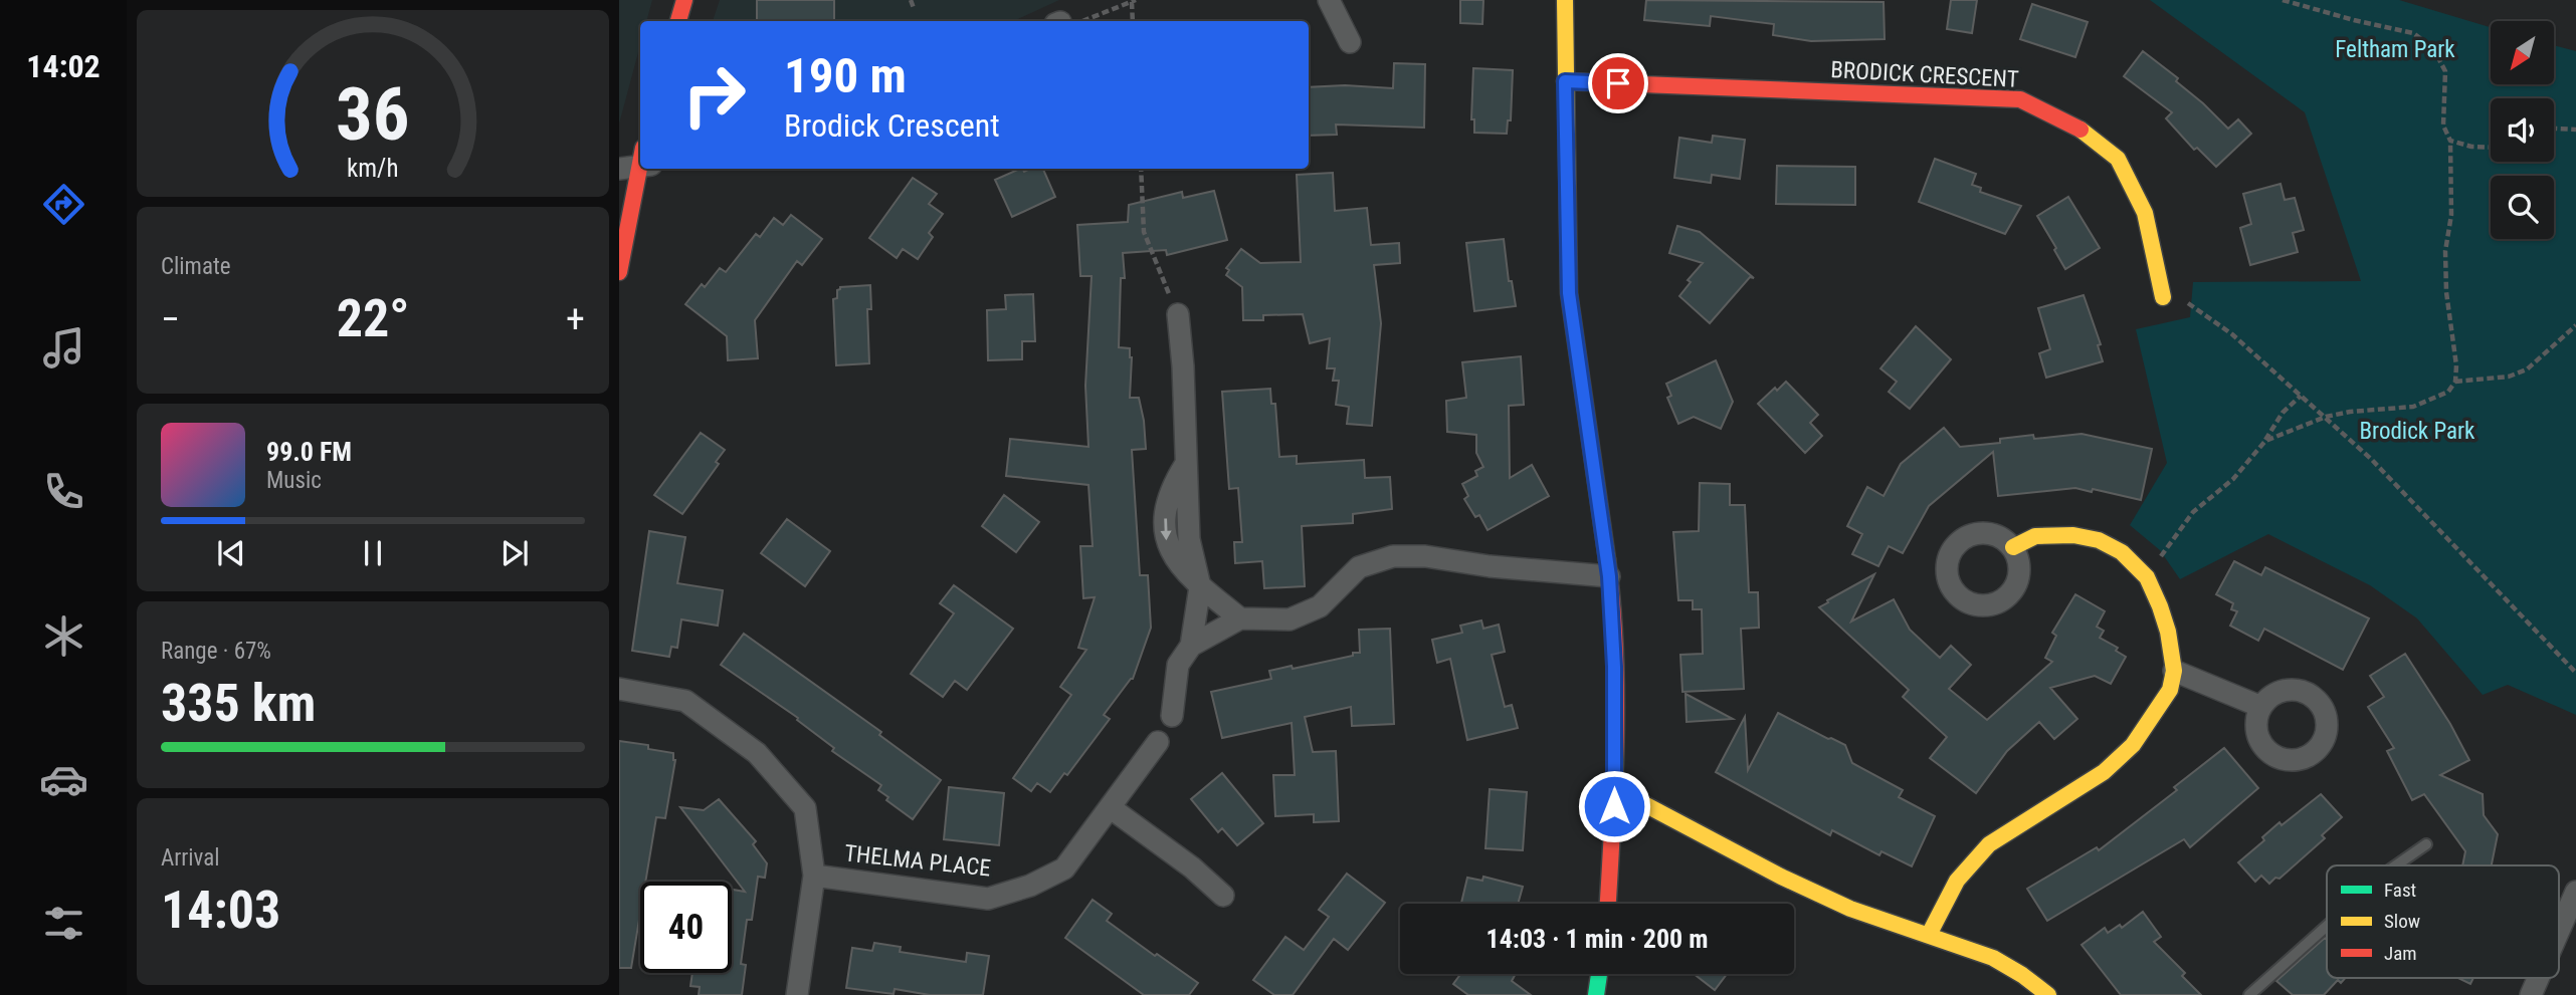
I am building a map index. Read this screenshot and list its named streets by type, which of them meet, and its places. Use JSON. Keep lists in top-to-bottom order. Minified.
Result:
{"streets":{"street":["BRODICK CRESCENT","THELMA PLACE"]},"parks":["Feltham Park","Brodick Park"],"legend":["Fast","Slow","Jam"],"north":"bottom left","page":{"tabs":"14:02","turn":["190 m","Brodick Crescent"],"tile":["Climate",["Range · 67%","335 km"],["Arrival","14:03"]],"heat":["−","22°","+"],"song":["99.0 FM","Music"],"limit":"40","trip":"14:03 · 1 min · 200 m","gauge":["36","km/h"]}}
